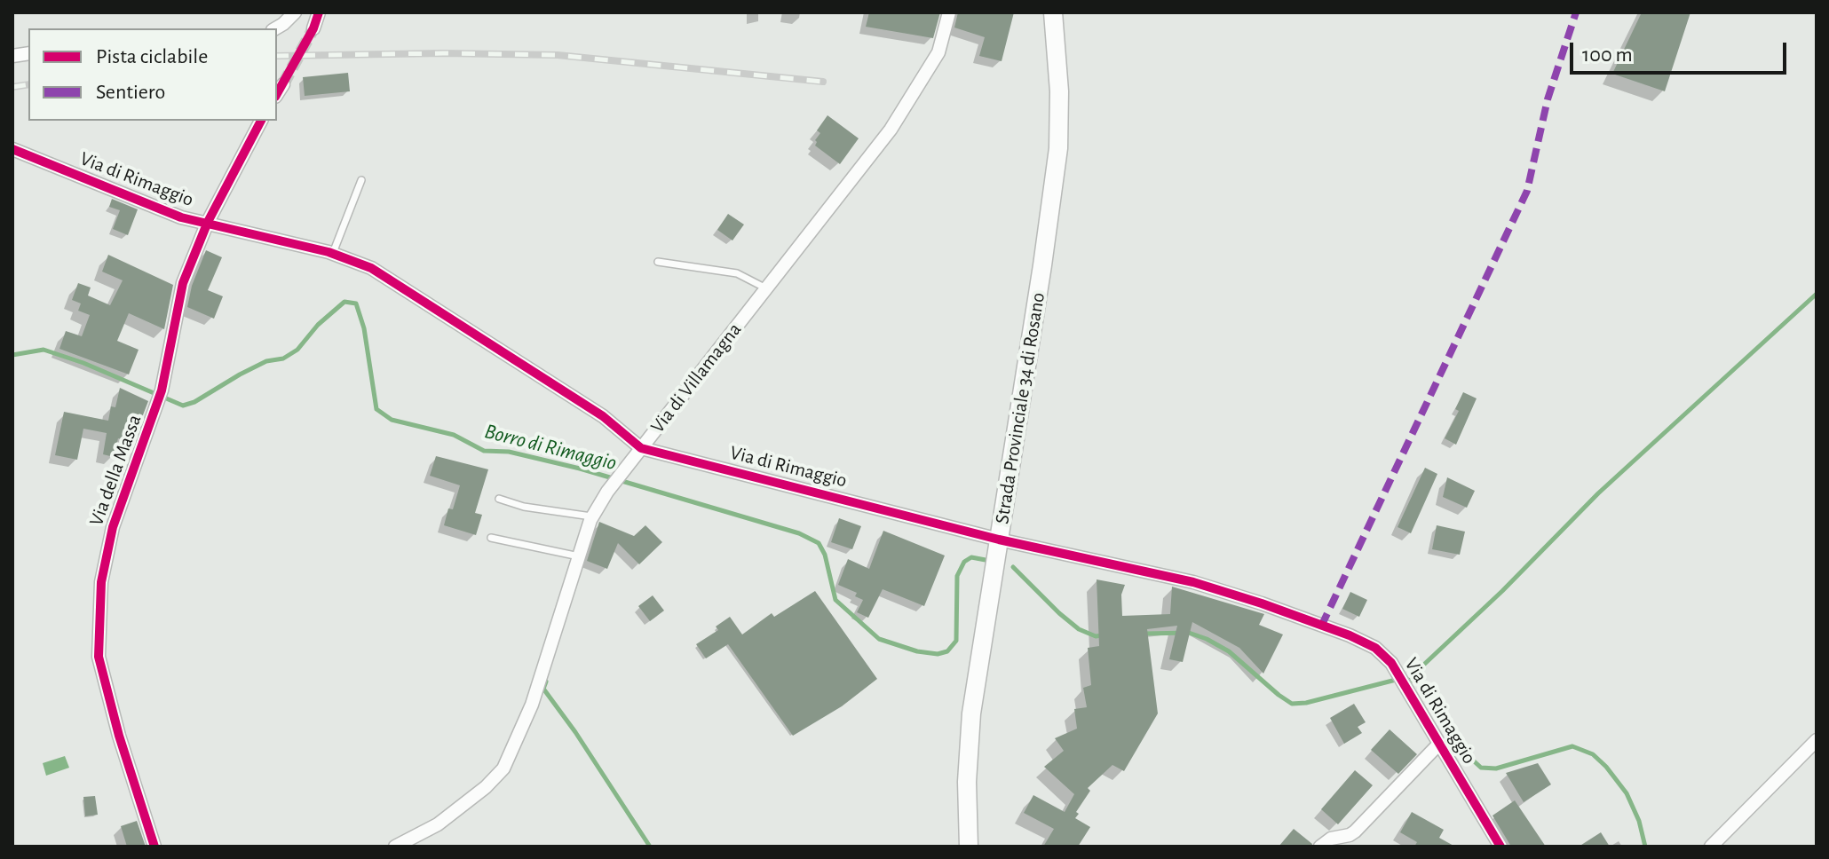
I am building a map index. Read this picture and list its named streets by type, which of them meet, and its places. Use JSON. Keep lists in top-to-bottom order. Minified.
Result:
{"streets":{"main road":["Strada Provinciale 34 di Rosano"],"street":["Via di Rimaggio","Via di Villamagna","Via della Massa"]},"crossings":[["Via di Rimaggio","Via di Villamagna"],["Via di Rimaggio","Strada Provinciale 34 di Rosano"],["Via di Rimaggio","Via della Massa"]],"water":["Borro di Rimaggio"],"legend":["Pista ciclabile","Sentiero"],"scale_bar":"100 m"}
